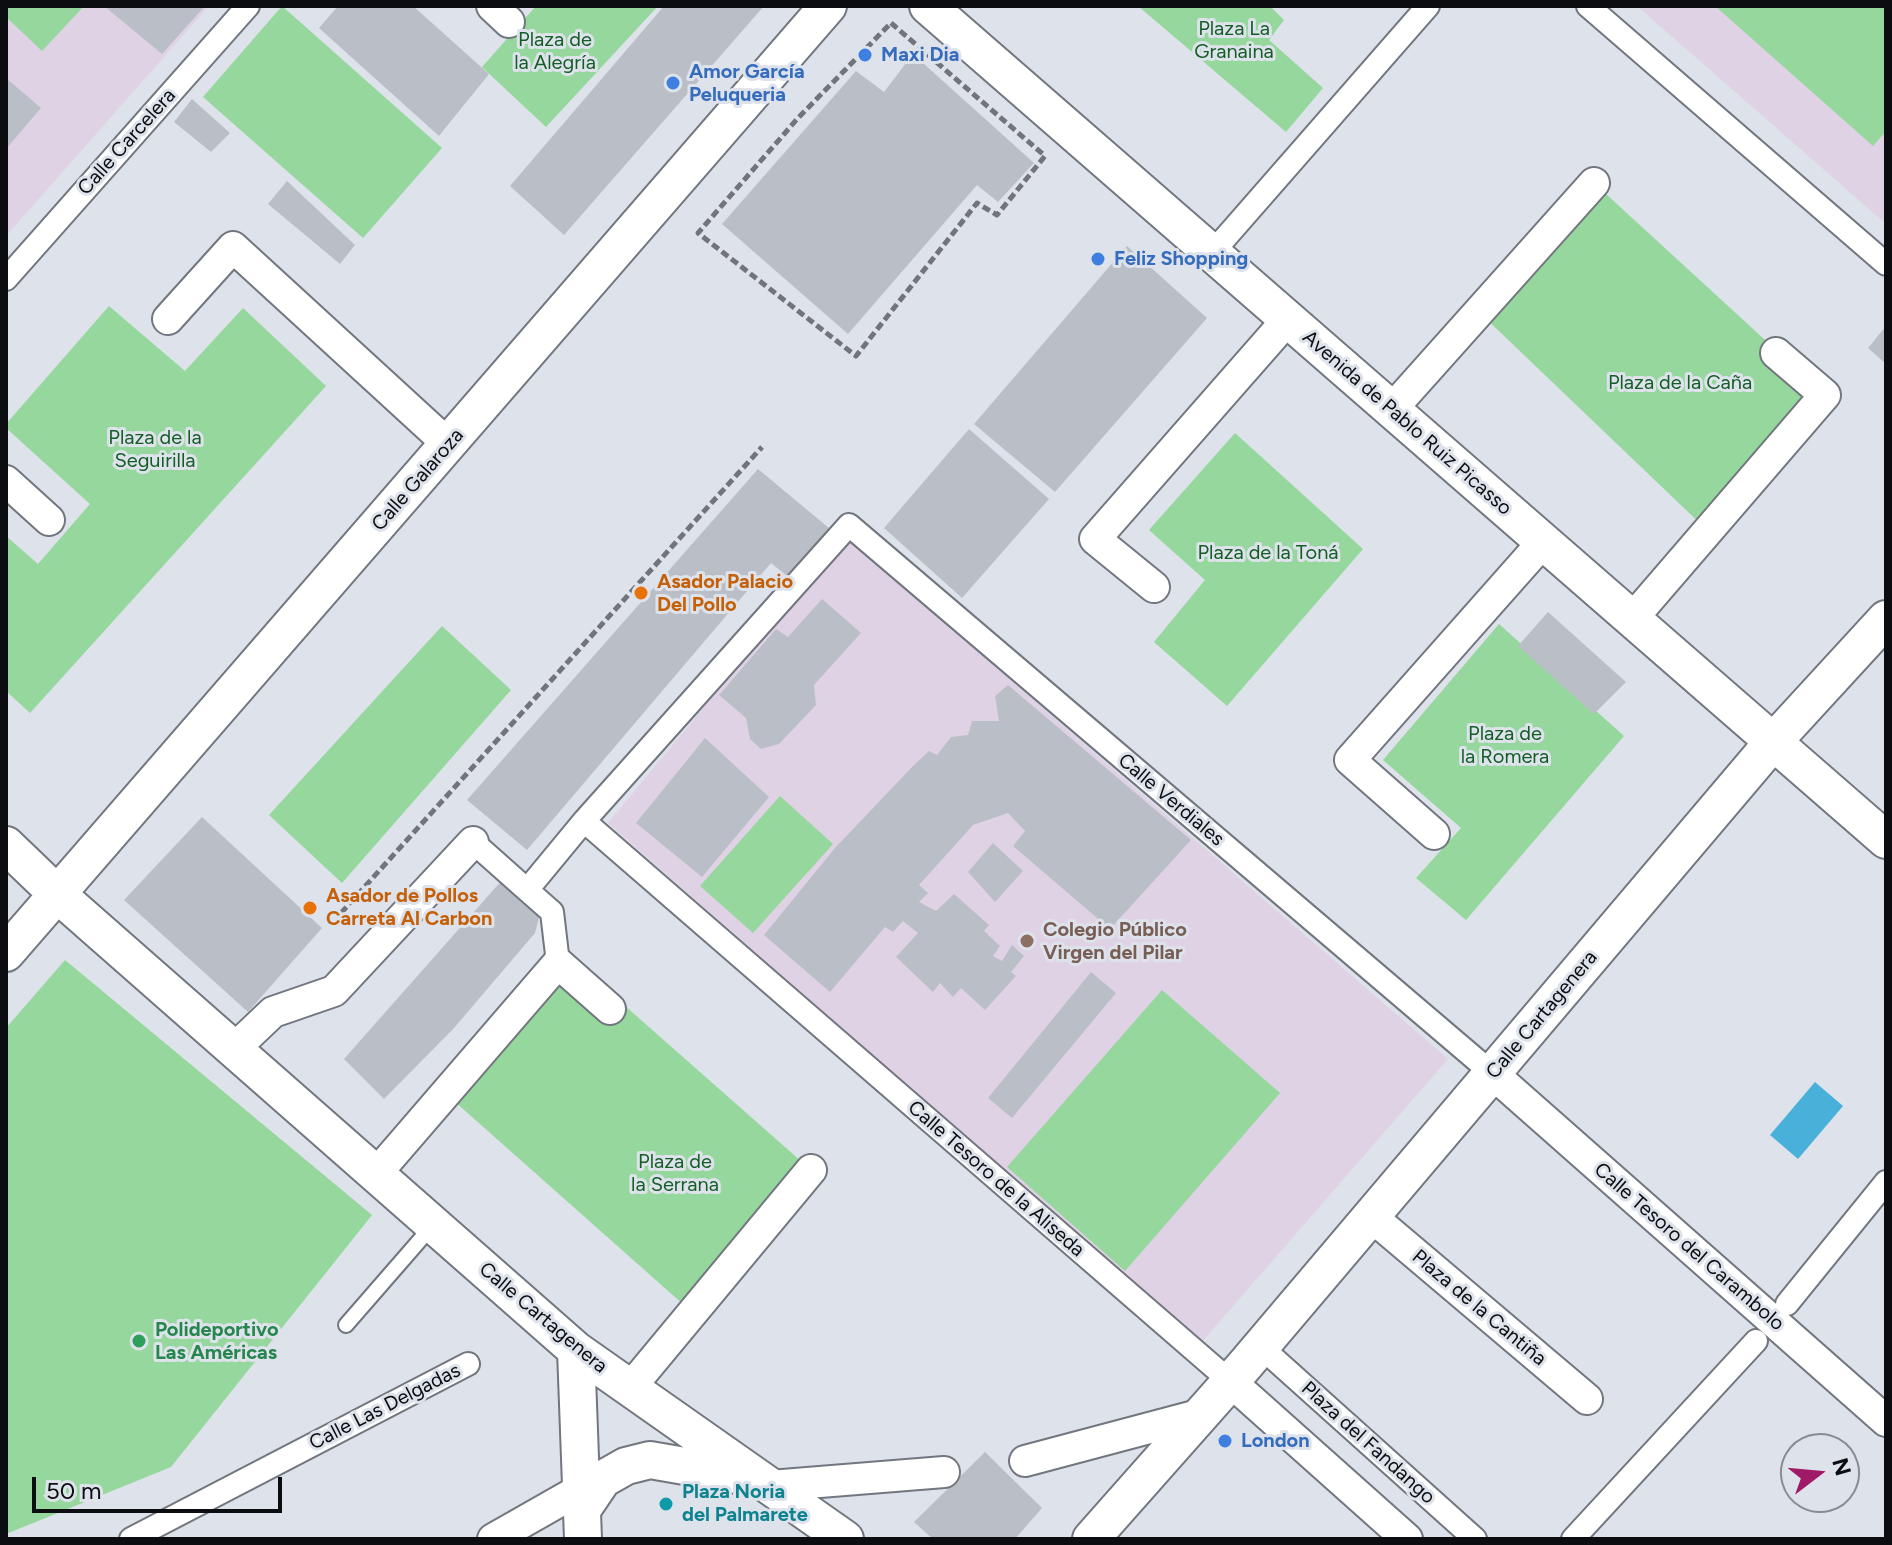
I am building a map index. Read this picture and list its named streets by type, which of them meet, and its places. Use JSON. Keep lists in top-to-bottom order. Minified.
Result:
{"streets":{"street":["Calle Carcelera","Avenida de Pablo Ruiz Picasso","Calle Galaroza","Calle Verdiales","Calle Cartagenera","Calle Tesoro de la Aliseda","Calle Tesoro del Carambolo","Plaza de la Cantiña","Calle Las Delgadas","Plaza del Fandango"]},"crossings":[["Avenida de Pablo Ruiz Picasso","Calle Cartagenera"],["Calle Galaroza","Calle Cartagenera"],["Calle Verdiales","Calle Cartagenera"],["Calle Verdiales","Calle Tesoro de la Aliseda"],["Calle Verdiales","Calle Tesoro del Carambolo"],["Calle Cartagenera","Calle Tesoro de la Aliseda"],["Calle Cartagenera","Calle Tesoro del Carambolo"],["Calle Cartagenera","Plaza de la Cantiña"],["Calle Cartagenera","Plaza del Fandango"]],"parks":["Plaza La Granaina","Plaza de la Alegría","Plaza de la Caña","Plaza de la Seguirilla","Plaza de la Toná","Plaza de la Romera","Plaza de la Serrana"],"places":["Maxi Dia","Amor García Peluqueria","Feliz Shopping","Asador Palacio Del Pollo","Asador de Pollos Carreta Al Carbon","Colegio Público Virgen del Pilar","Polideportivo Las Américas","London","Plaza Noria del Palmarete"],"scale_bar":"50 m","north":"right"}
